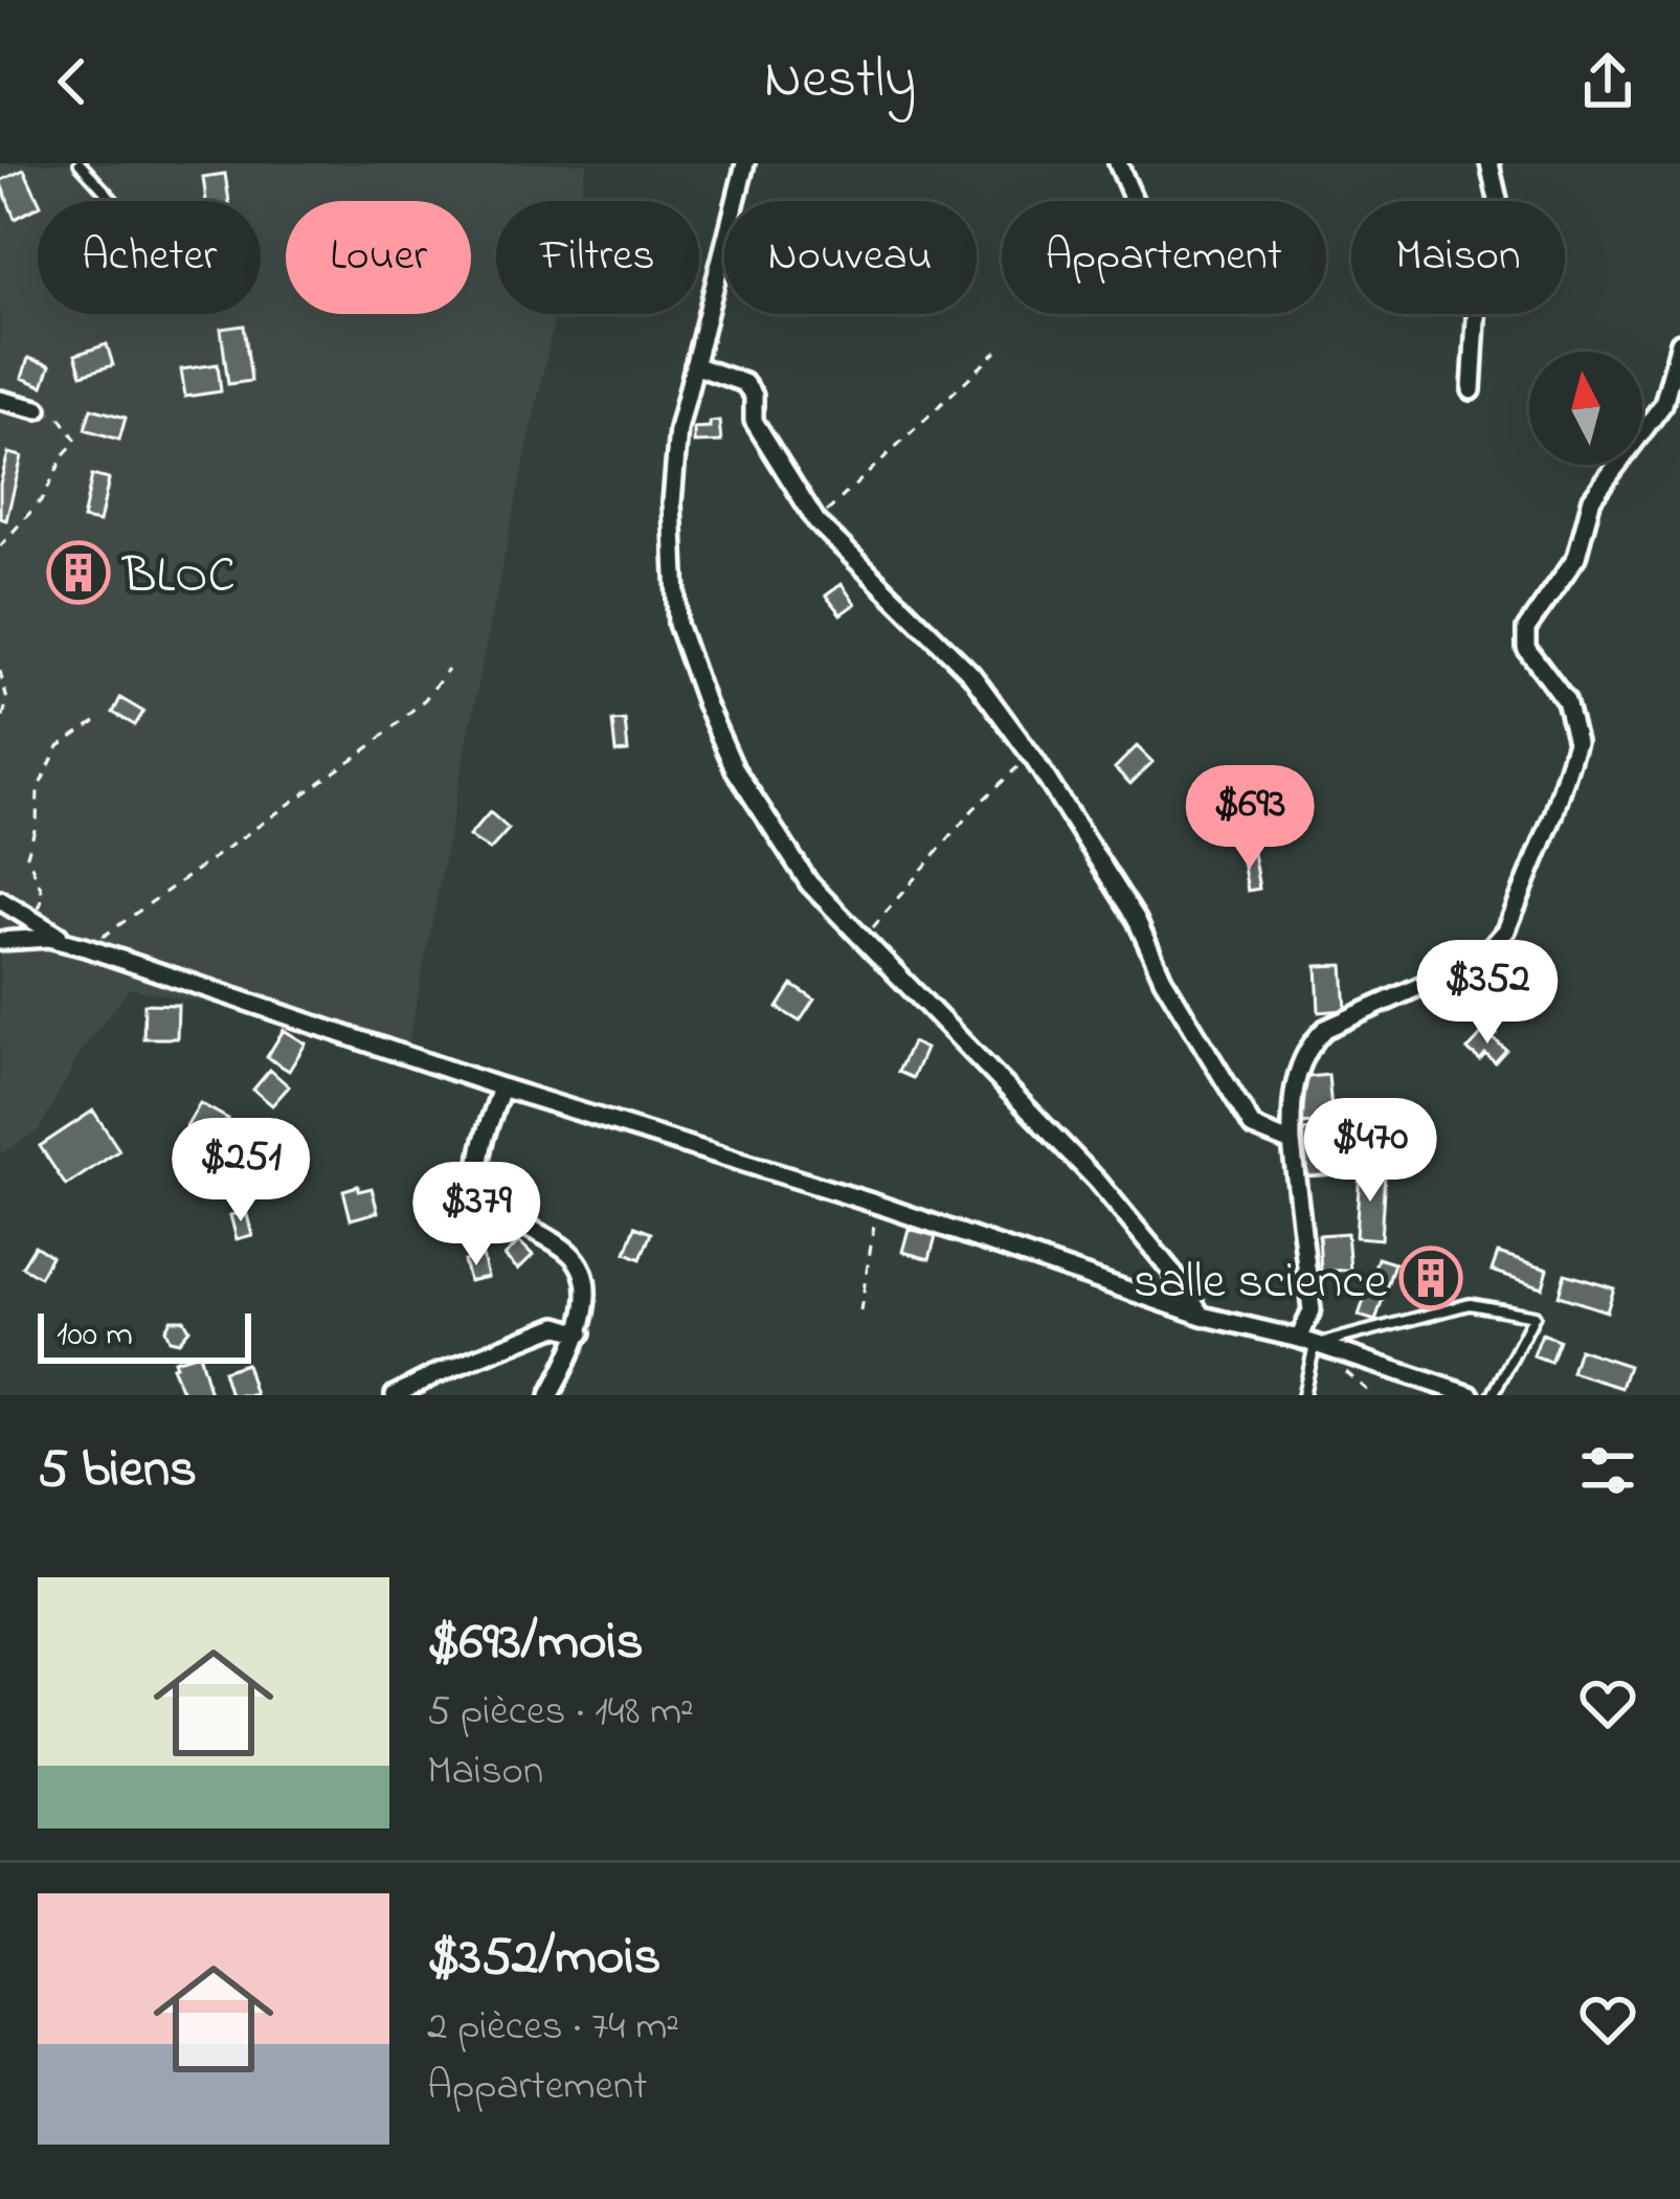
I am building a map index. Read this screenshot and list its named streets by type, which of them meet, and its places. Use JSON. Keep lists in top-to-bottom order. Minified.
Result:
{"places":{"building":["BLOC","salle science"]},"scale_bar":"100 m","north":"top","page":{"header":"Nestly","chip":["Acheter","Louer","Filtres","Nouveau","Appartement","Maison"],"price":["$693","$352","$470","$251","$379"],"scale":"100 m","heading":"5 biens","list":[{"name":"$693/mois","note":"5 pièces · 148 m² · Maison"},{"name":"$352/mois","note":"2 pièces · 74 m² · Appartement"}]}}
